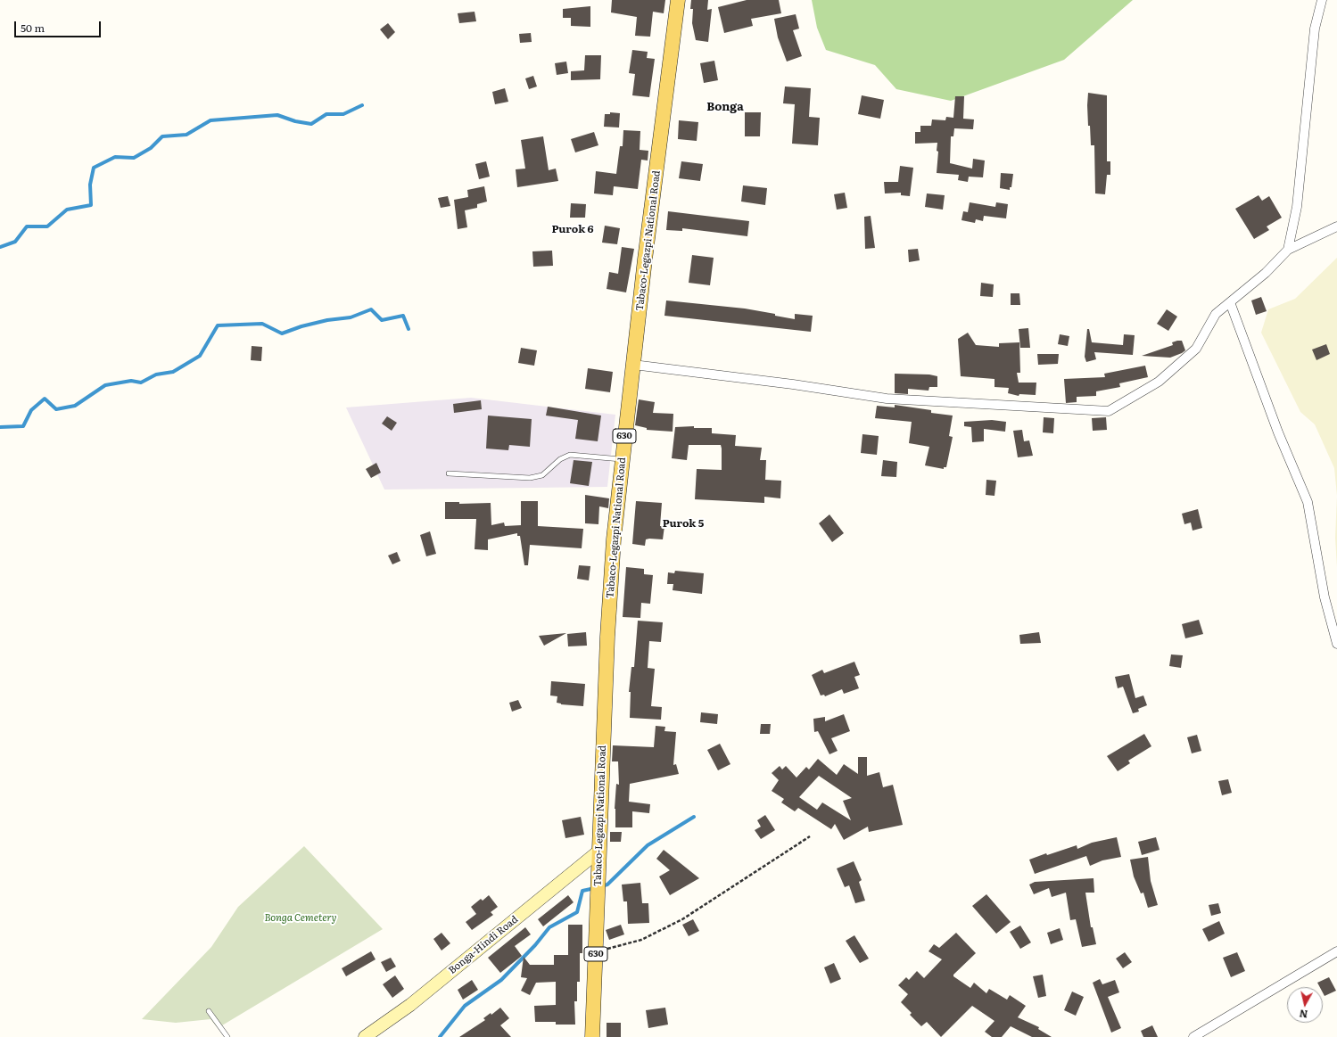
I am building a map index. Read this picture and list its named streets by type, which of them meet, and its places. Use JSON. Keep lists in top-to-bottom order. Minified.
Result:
{"streets":{"main road":["Tabaco-Legazpi National Road","630"],"street":["Bonga-Hindi Road"]},"crossings":[["Tabaco-Legazpi National Road","Bonga-Hindi Road"]],"districts":["Bonga","Purok 6","Purok 5"],"parks":["Bonga Cemetery"],"scale_bar":"50 m","north":"bottom"}
